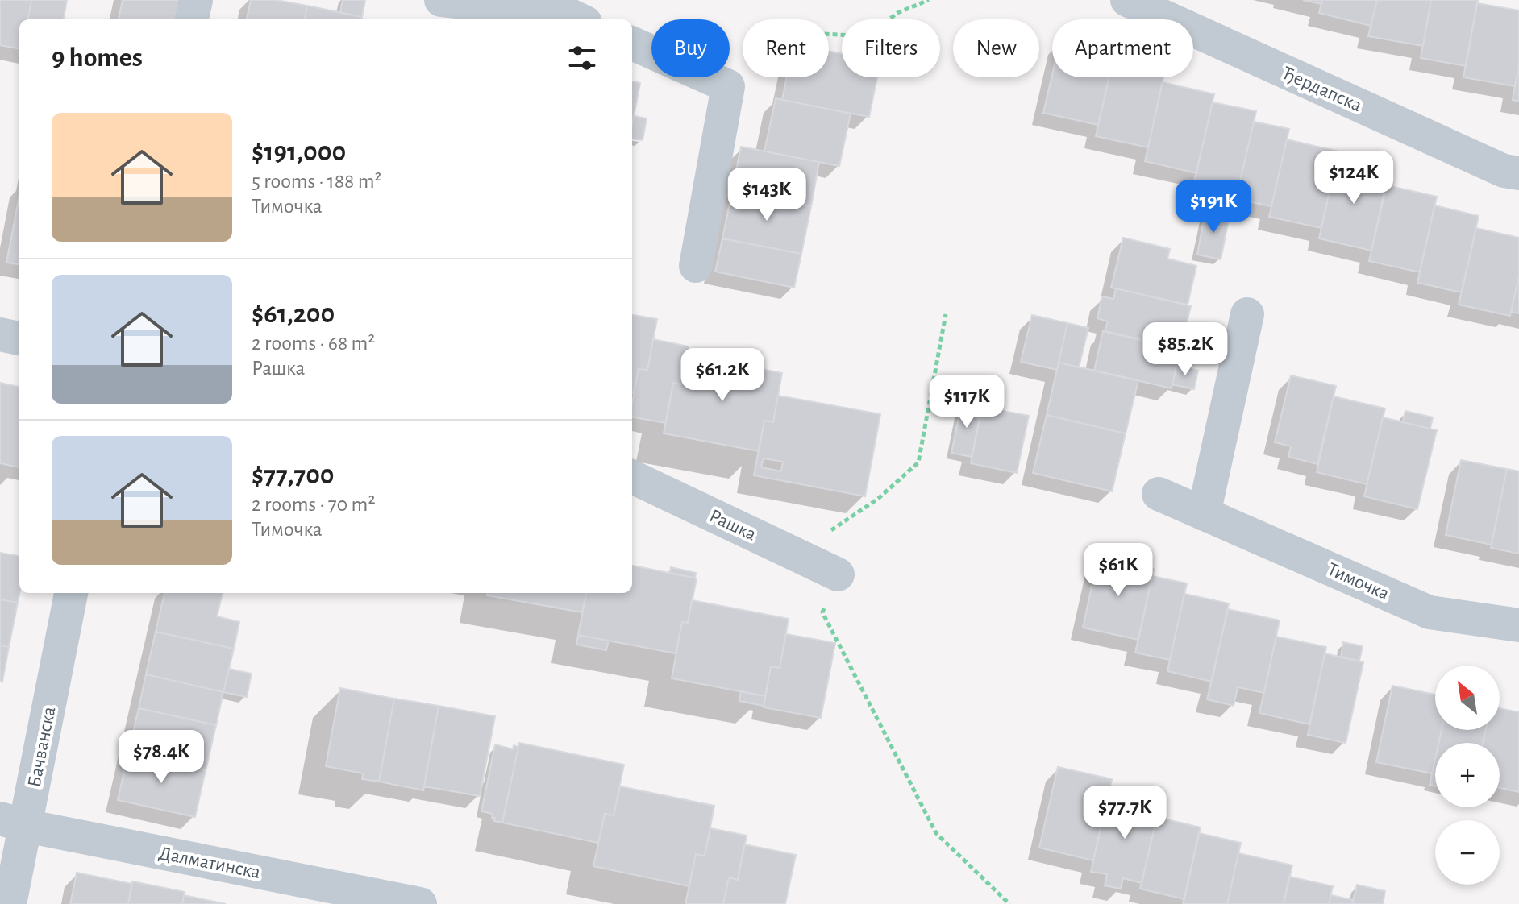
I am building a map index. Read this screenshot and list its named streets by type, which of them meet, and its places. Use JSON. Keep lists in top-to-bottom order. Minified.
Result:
{"streets":{"street":["Ђердапска","Рашка","Тимочка","Бачванска","Далматинска"]},"crossings":[["Бачванска","Далматинска"]],"north":"top left","page":{"chip":["Buy","Rent","Filters","New","Apartment"],"heading":"9 homes","list":[{"name":"$191,000","note":"5 rooms · 188 m² · Тимочка"},{"name":"$61,200","note":"2 rooms · 68 m² · Рашка"},{"name":"$77,700","note":"2 rooms · 70 m² · Тимочка"}],"price":["$124K","$143K","$191K","$85.2K","$61.2K","$117K","$61K","$78.4K","$77.7K"],"map_buttons":["+","−"]}}
